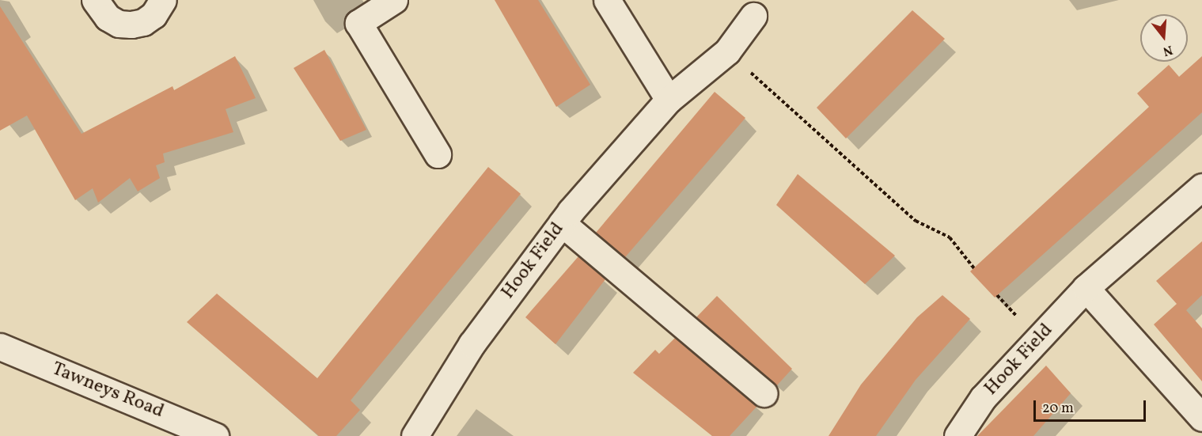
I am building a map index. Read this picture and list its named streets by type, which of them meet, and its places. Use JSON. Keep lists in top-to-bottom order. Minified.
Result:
{"streets":{"street":["Hook Field","Tawneys Road"]},"scale_bar":"20 m","north":"bottom"}
